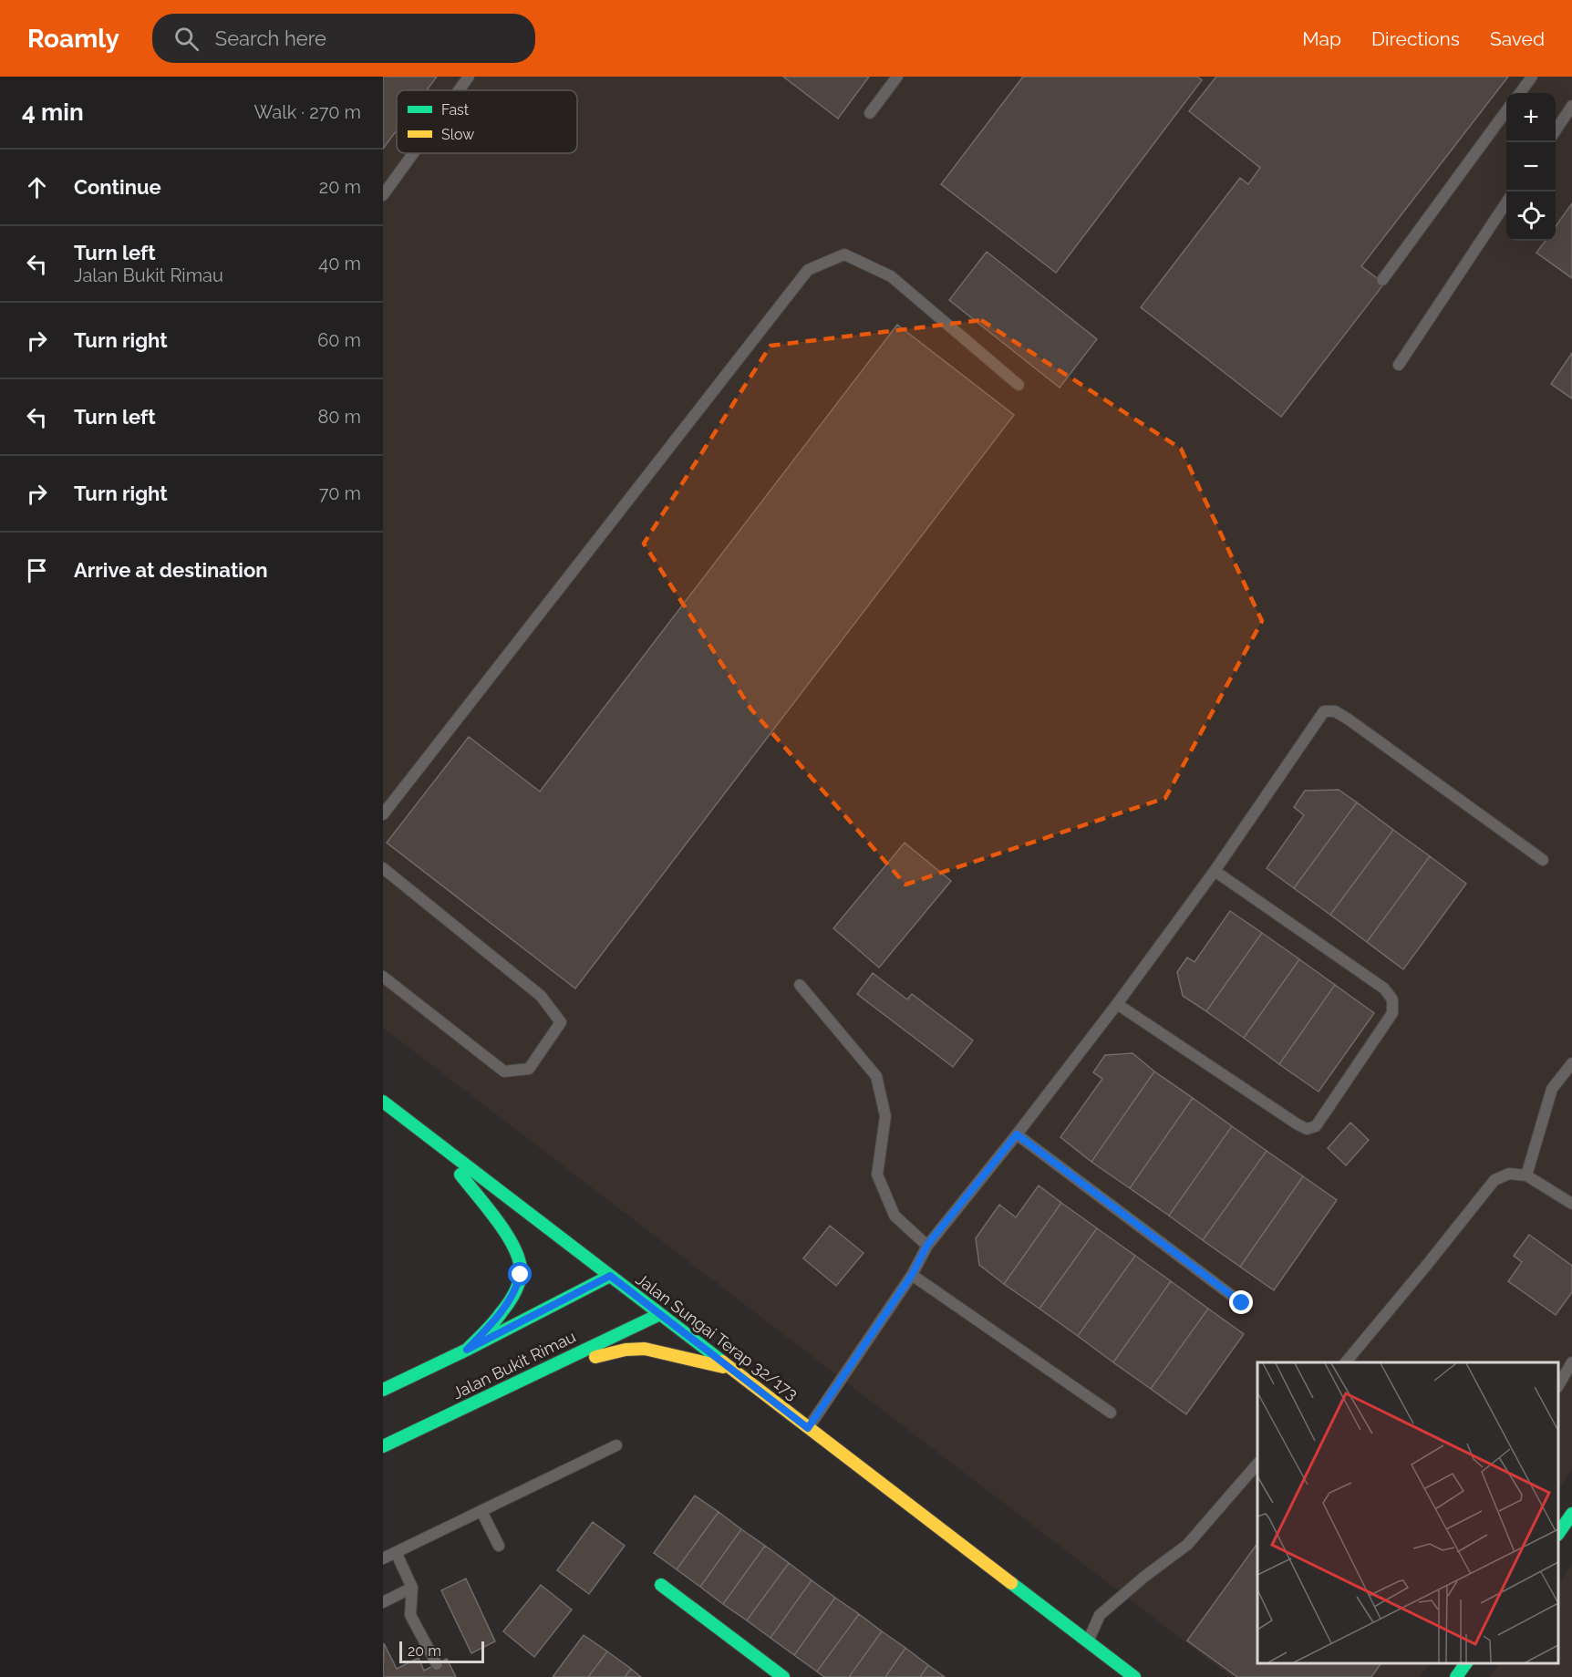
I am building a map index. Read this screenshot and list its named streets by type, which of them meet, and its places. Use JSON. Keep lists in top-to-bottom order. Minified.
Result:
{"streets":{"street":["Jalan Sungai Terap 32/173","Jalan Bukit Rimau"]},"crossings":[["Jalan Sungai Terap 32/173","Jalan Bukit Rimau"]],"legend":["Fast","Slow"],"scale_bar":"20 m","page":{"header":"Roamly","search":"Search here","nav":["Map","Directions","Saved"],"heading":["4 min","Walk · 270 m"],"map_buttons":["+","−"],"list":[["Continue","20 m"],["Turn left","Jalan Bukit Rimau","40 m"],["Turn right","60 m"],["Turn left","80 m"],["Turn right","70 m"],"Arrive at destination"],"scale":"20 m"}}
